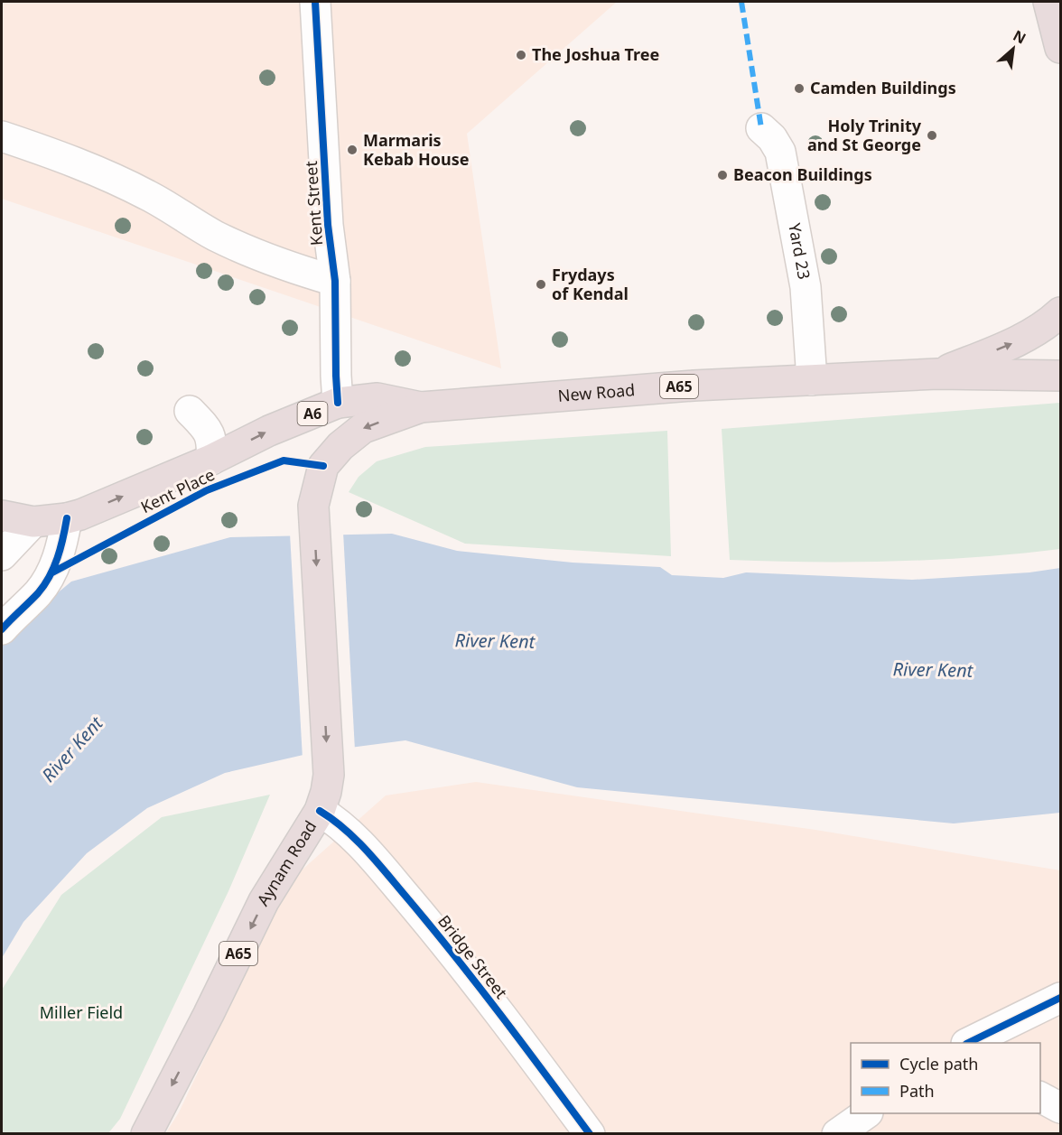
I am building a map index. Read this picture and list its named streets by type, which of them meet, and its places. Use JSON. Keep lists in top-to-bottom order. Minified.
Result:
{"streets":{"highway":["A65","New Road","A6","Aynam Road"],"street":["Kent Street","Yard 23","Bridge Street"],"cycle path":["Kent Place"]},"crossings":[["Kent Street","A6"],["Yard 23","New Road"],["New Road","A6"],["New Road","Aynam Road"],["Aynam Road","Bridge Street"]],"one_way":["Aynam Road"],"water":["River Kent"],"parks":["Miller Field"],"places":["The Joshua Tree","Camden Buildings","Holy Trinity and St George","Marmaris Kebab House","Beacon Buildings","Frydays of Kendal"],"legend":["Cycle path","Path"],"north":"top right"}
